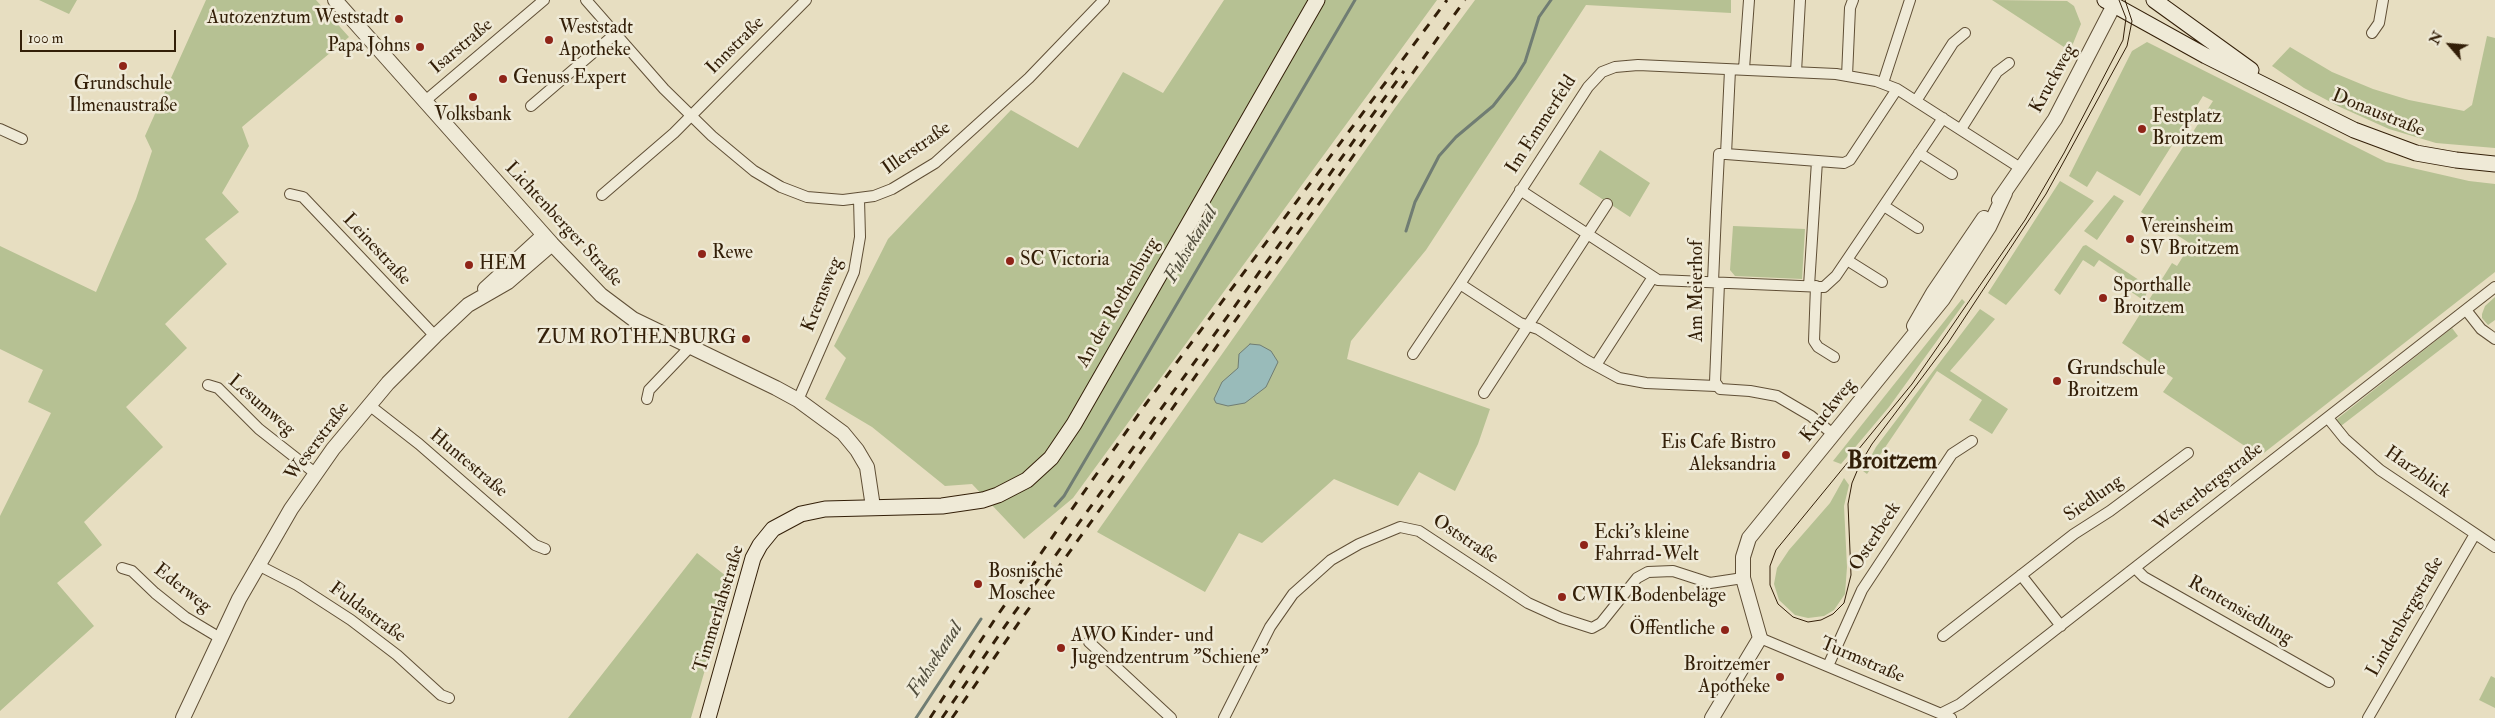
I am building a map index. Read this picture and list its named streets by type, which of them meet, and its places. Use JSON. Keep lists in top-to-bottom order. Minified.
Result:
{"streets":{"main road":["Donaustraße","An der Rothenburg","Timmerlahstraße"],"street":["Innstraße","Isarstraße","Kruckweg","Im Emmerfeld","Illerstraße","Lichtenberger Straße","Leinestraße","Am Meierhof","Kremsweg","Lesumweg","Weserstraße","Huntestraße","Harzblick","Westerbergstraße","Siedlung","Osterbeek","Oststraße","Ederweg","Rentensiedlung","Fuldastraße","Lindenbergstraße","Turmstraße"]},"crossings":[["Innstraße","Illerstraße"],["Isarstraße","Lichtenberger Straße"],["Kruckweg","Donaustraße"],["Kruckweg","Im Emmerfeld"],["Kruckweg","Oststraße"],["Kruckweg","Turmstraße"],["Im Emmerfeld","Am Meierhof"],["Illerstraße","Kremsweg"],["Lichtenberger Straße","Kremsweg"],["Lichtenberger Straße","An der Rothenburg"],["Lichtenberger Straße","Weserstraße"],["Lichtenberger Straße","Timmerlahstraße"],["Leinestraße","Weserstraße"],["An der Rothenburg","Timmerlahstraße"],["Lesumweg","Weserstraße"],["Weserstraße","Huntestraße"],["Weserstraße","Ederweg"],["Weserstraße","Fuldastraße"],["Harzblick","Westerbergstraße"],["Harzblick","Lindenbergstraße"],["Westerbergstraße","Rentensiedlung"],["Westerbergstraße","Turmstraße"],["Osterbeek","Turmstraße"]],"districts":["Broitzem"],"water":["Fuhsekanal"],"places":["Autozenztum Weststadt","Weststadt Apotheke","Papa Johns","Grundschule Ilmenaustraße","Genuss Expert","Volksbank","Festplatz Broitzem","Vereinsheim SV Broitzem","Rewe","SC Victoria","HEM","Sporthalle Broitzem","ZUM ROTHENBURG","Grundschule Broitzem","Eis Cafe Bistro Aleksandria","Ecki's kleine Fahrrad-Welt","Bosnische Moschee","CWIK Bodenbeläge","Öffentliche","AWO Kinder- und Jugendzentrum \"Schiene\"","Broitzemer Apotheke"],"scale_bar":"100 m","north":"top left"}
